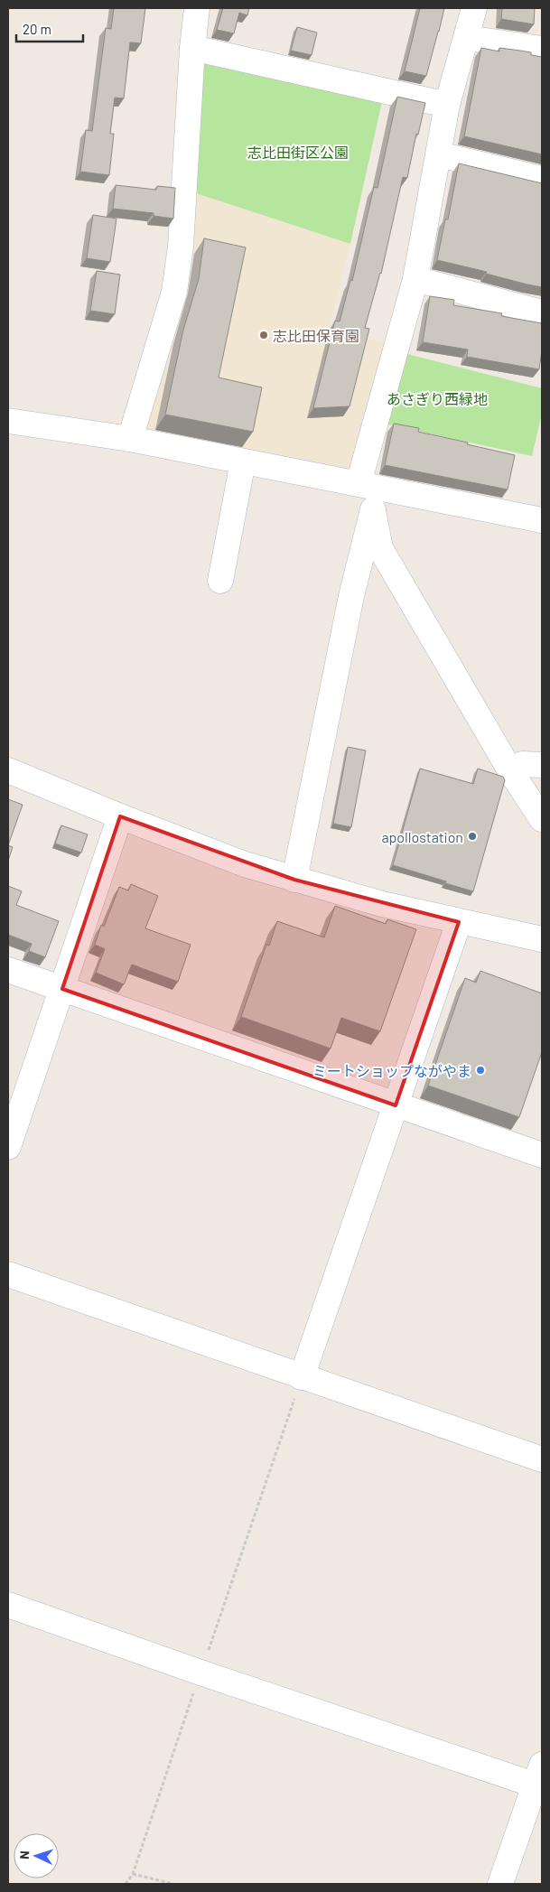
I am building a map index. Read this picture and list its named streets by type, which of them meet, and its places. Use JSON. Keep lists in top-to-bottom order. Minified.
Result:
{"parks":["志比田街区公園","あさぎり西緑地"],"places":["志比田保育園","apollostation","ミートショップながやま"],"scale_bar":"20 m","north":"left"}
